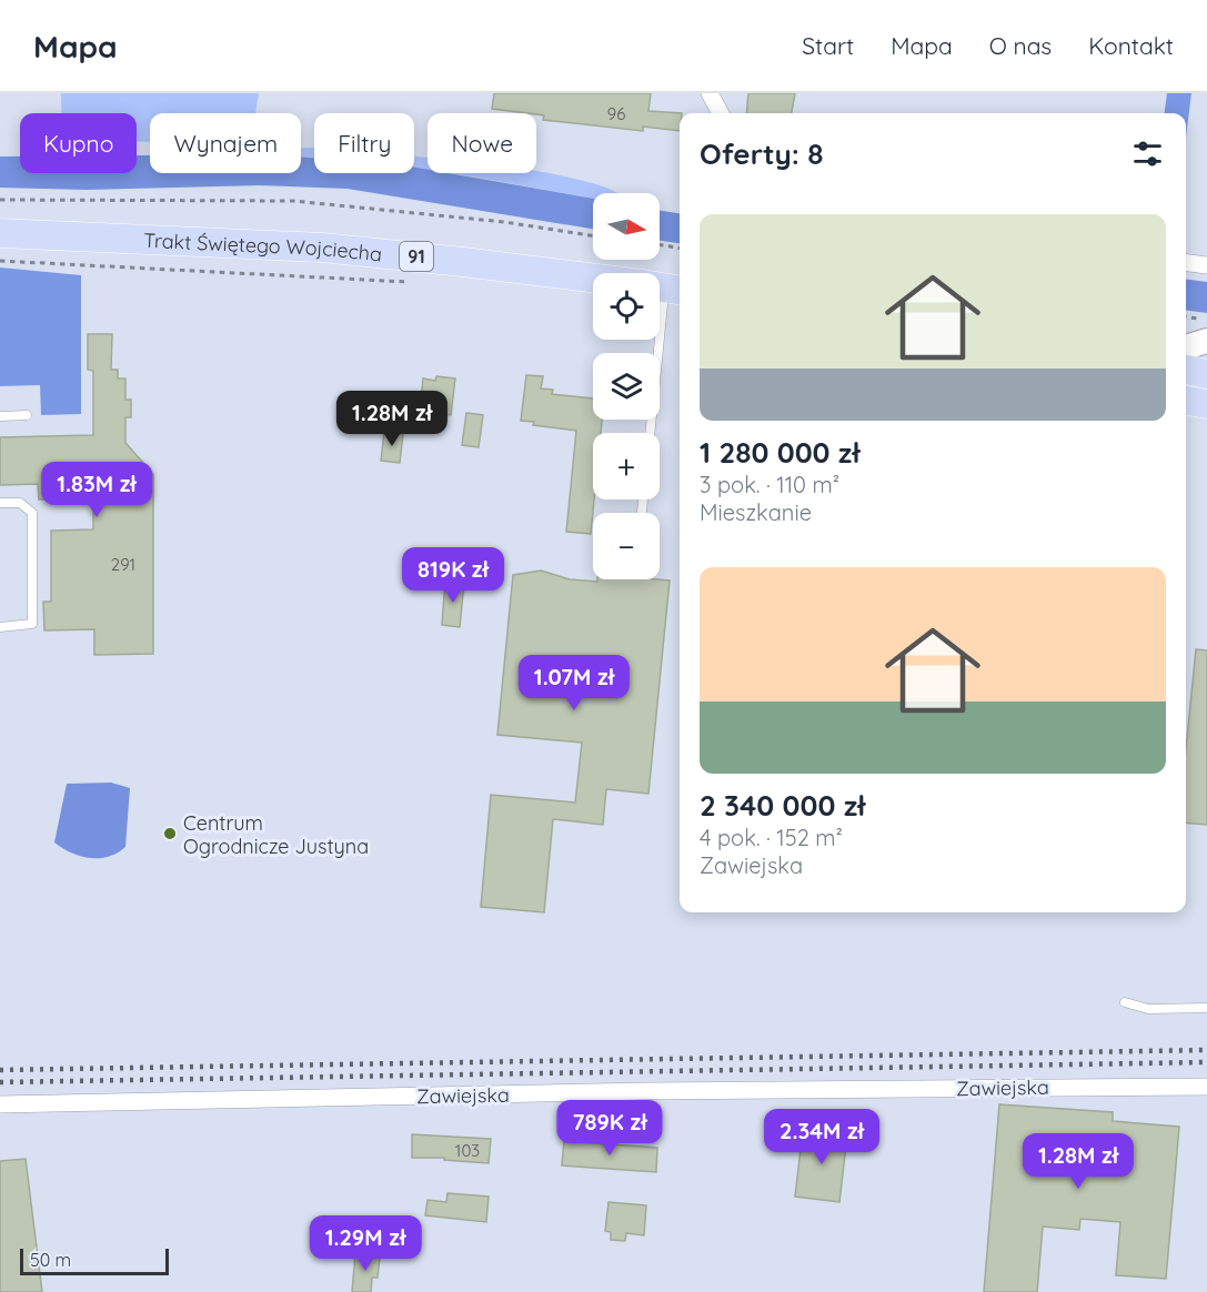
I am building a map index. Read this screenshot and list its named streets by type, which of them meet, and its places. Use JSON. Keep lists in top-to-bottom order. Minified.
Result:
{"streets":{"main road":["Trakt Świętego Wojciecha","91"],"street":["Zawiejska"]},"places":["Centrum Ogrodnicze Justyna"],"house_numbers":["96","291","103"],"scale_bar":"50 m","north":"right","page":{"header":"Mapa","nav":["Start","Mapa","O nas","Kontakt"],"chip":["Kupno","Wynajem","Filtry","Nowe"],"heading":"Oferty: 8","map_buttons":["+","−"],"list":[{"name":"1 280 000 zł","note":"3 pok. · 110 m² · Mieszkanie"},{"name":"2 340 000 zł","note":"4 pok. · 152 m² · Zawiejska"}],"price":["1.28M zł","1.83M zł","819K zł","1.07M zł","789K zł","2.34M zł","1.28M zł","1.29M zł"],"scale":"50 m"}}
